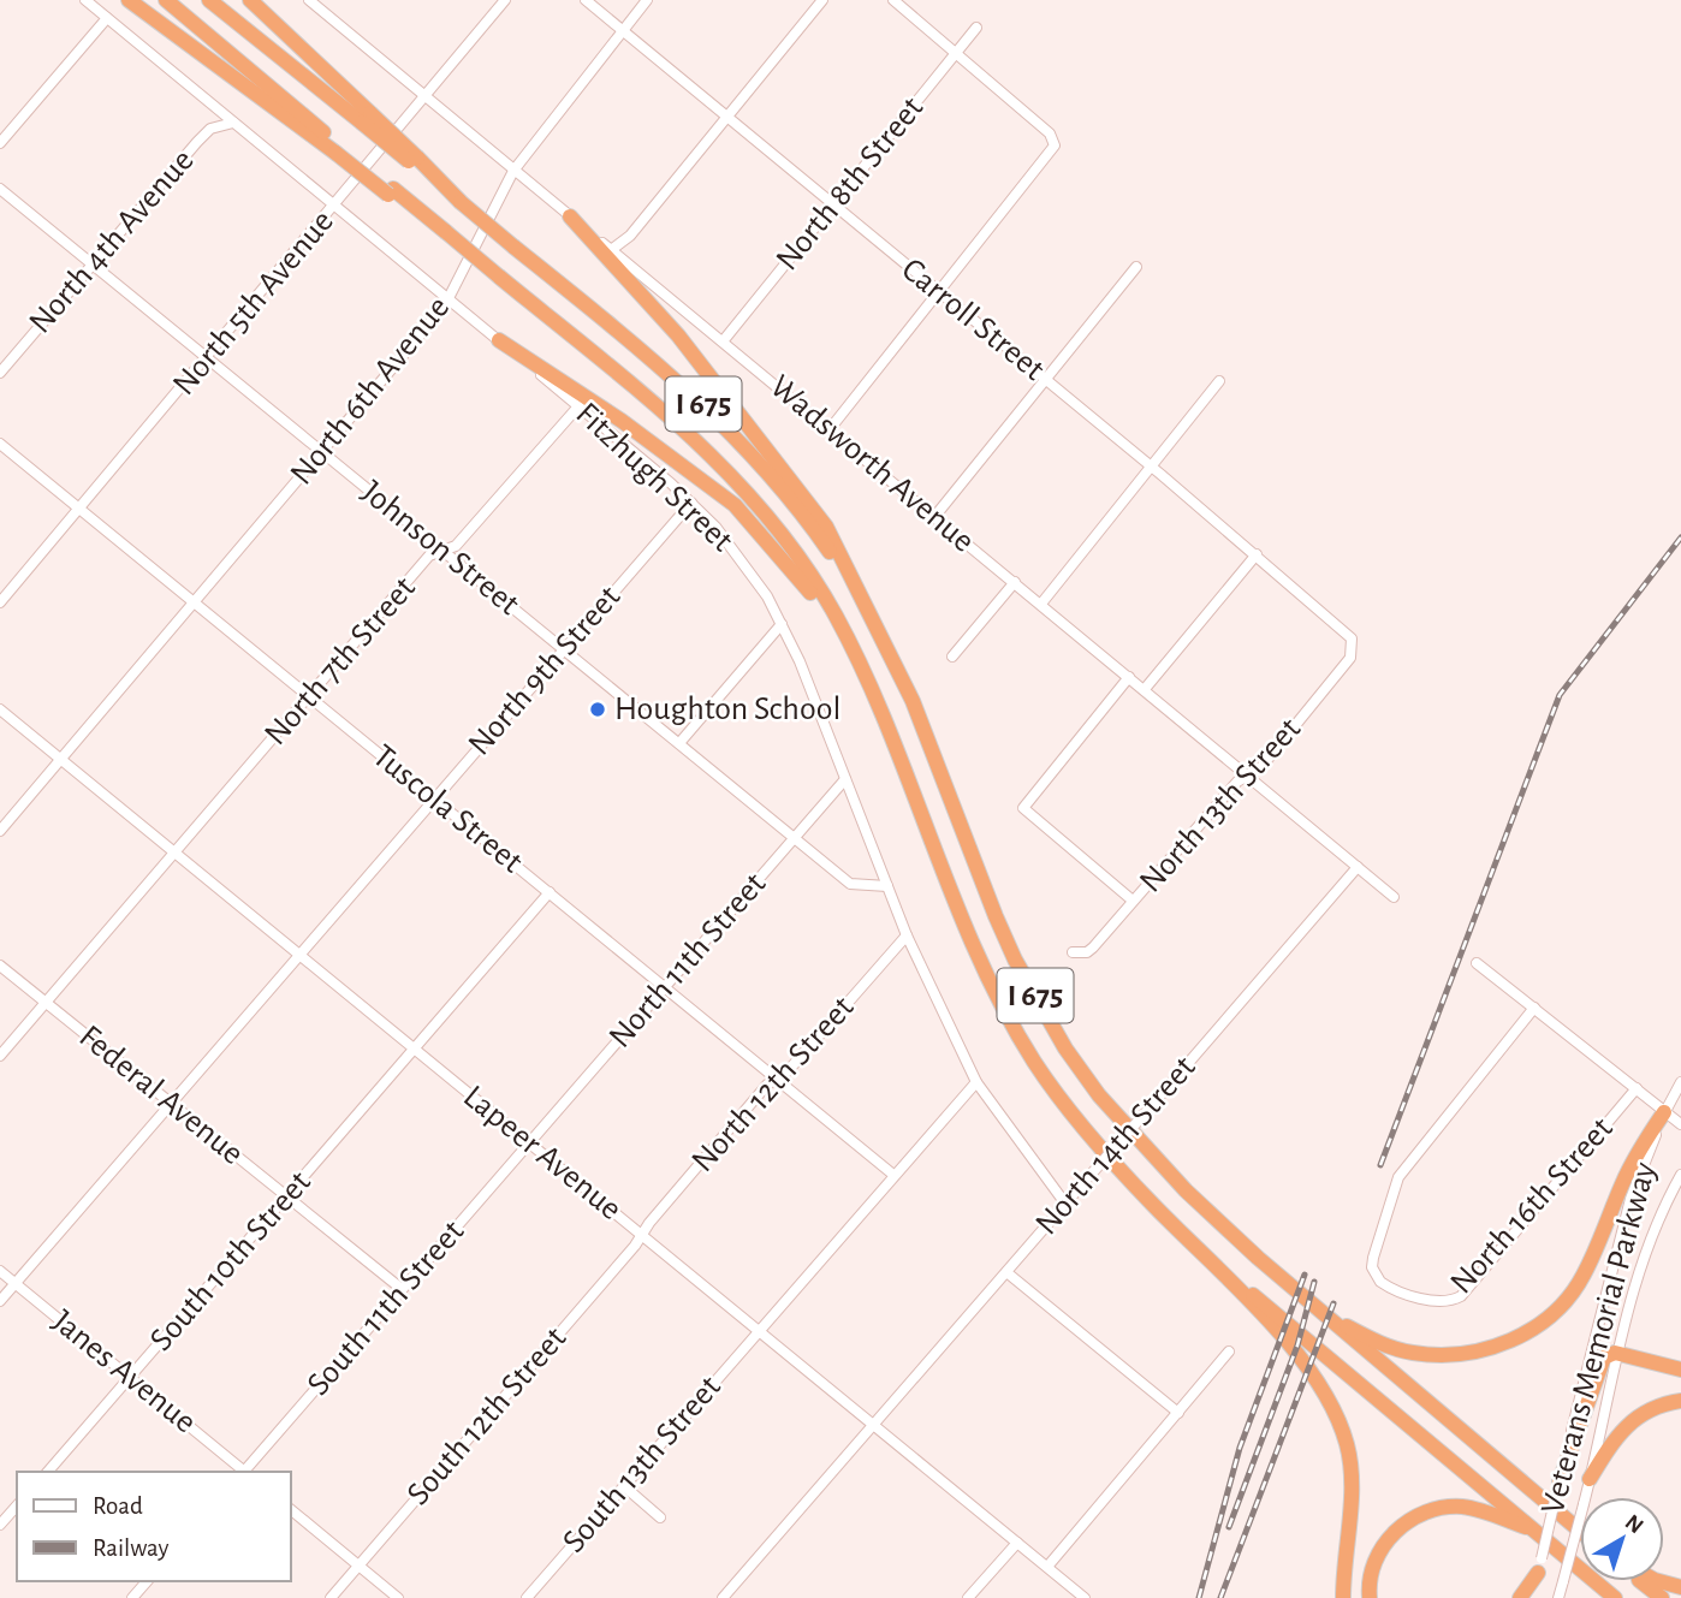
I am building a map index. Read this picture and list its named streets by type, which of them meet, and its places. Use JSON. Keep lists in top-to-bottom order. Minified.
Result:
{"streets":{"highway":["I 675"],"street":["North 8th Street","North 4th Avenue","North 5th Avenue","Carroll Street","North 6th Avenue","Wadsworth Avenue","Fitzhugh Street","Johnson Street","North 7th Street","North 9th Street","North 13th Street","Tuscola Street","North 11th Street","North 12th Street","Federal Avenue","North 14th Street","Lapeer Avenue","North 16th Street","South 10th Street","South 11th Street","Veterans Memorial Parkway","Janes Avenue","South 12th Street","South 13th Street"]},"crossings":[["North 8th Street","Carroll Street"],["North 8th Street","Wadsworth Avenue"],["North 4th Avenue","Fitzhugh Street"],["North 4th Avenue","Johnson Street"],["North 5th Avenue","Wadsworth Avenue"],["North 5th Avenue","Fitzhugh Street"],["North 5th Avenue","Johnson Street"],["North 5th Avenue","Tuscola Street"],["Carroll Street","North 6th Avenue"],["Carroll Street","North 13th Street"],["North 6th Avenue","Wadsworth Avenue"],["North 6th Avenue","Fitzhugh Street"],["North 6th Avenue","Johnson Street"],["North 6th Avenue","Tuscola Street"],["North 6th Avenue","Lapeer Avenue"],["Wadsworth Avenue","North 13th Street"],["Wadsworth Avenue","North 14th Street"],["Fitzhugh Street","Johnson Street"],["Fitzhugh Street","North 7th Street"],["Fitzhugh Street","North 9th Street"],["Fitzhugh Street","North 11th Street"],["Fitzhugh Street","North 12th Street"],["Fitzhugh Street","North 14th Street"],["Johnson Street","North 7th Street"],["Johnson Street","North 9th Street"],["Johnson Street","North 11th Street"],["North 7th Street","Tuscola Street"],["North 7th Street","Federal Avenue"],["North 7th Street","Lapeer Avenue"],["North 9th Street","Tuscola Street"],["North 9th Street","Federal Avenue"],["North 9th Street","Lapeer Avenue"],["North 9th Street","Janes Avenue"],["Tuscola Street","North 11th Street"],["Tuscola Street","North 12th Street"],["Tuscola Street","South 10th Street"],["North 11th Street","Lapeer Avenue"],["North 11th Street","South 11th Street"],["North 12th Street","Lapeer Avenue"],["North 12th Street","South 12th Street"],["Federal Avenue","South 10th Street"],["Federal Avenue","South 11th Street"],["North 14th Street","Lapeer Avenue"],["Lapeer Avenue","South 10th Street"],["Lapeer Avenue","South 11th Street"],["Lapeer Avenue","South 12th Street"],["Lapeer Avenue","South 13th Street"],["South 10th Street","Janes Avenue"]],"places":["Houghton School"],"legend":["Road","Railway"],"north":"top right"}
